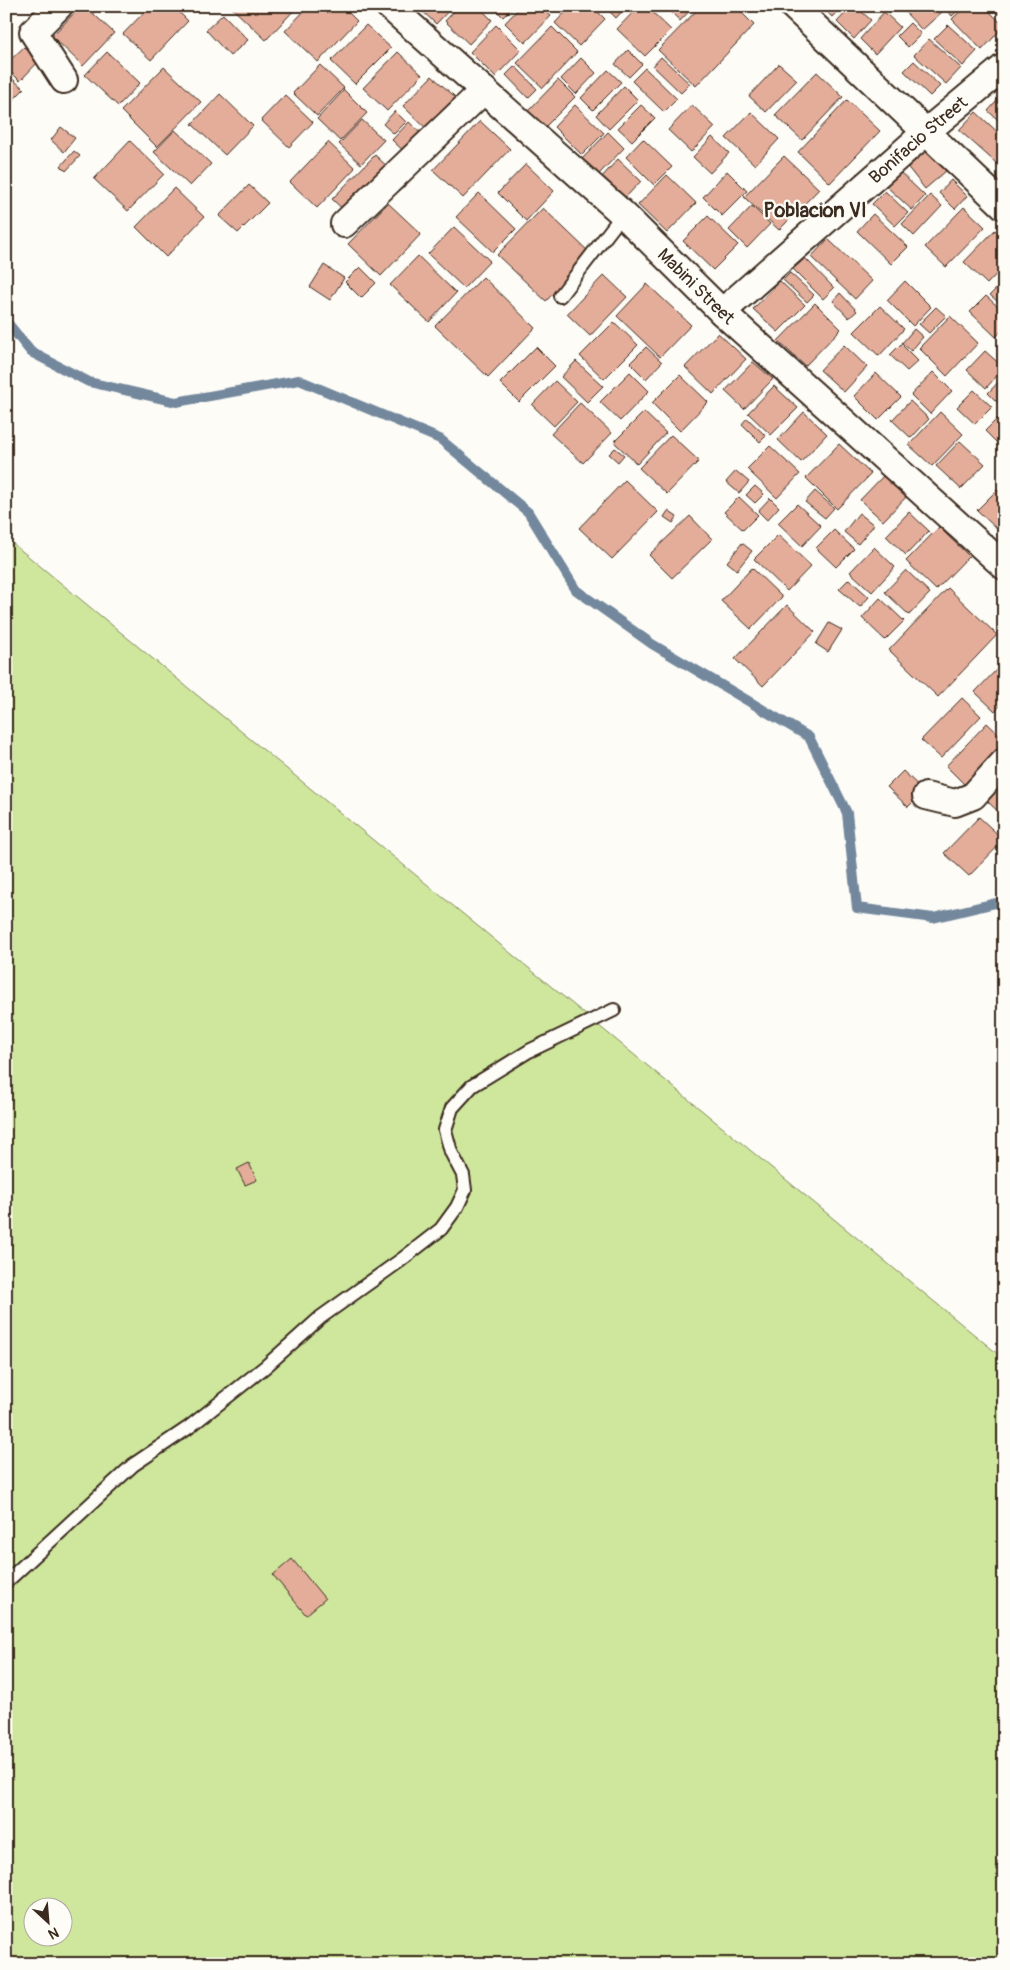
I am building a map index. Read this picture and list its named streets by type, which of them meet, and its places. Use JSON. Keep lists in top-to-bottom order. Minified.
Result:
{"streets":{"street":["Bonifacio Street","Mabini Street"]},"crossings":[["Bonifacio Street","Mabini Street"]],"districts":["Poblacion VI"],"north":"bottom right"}
